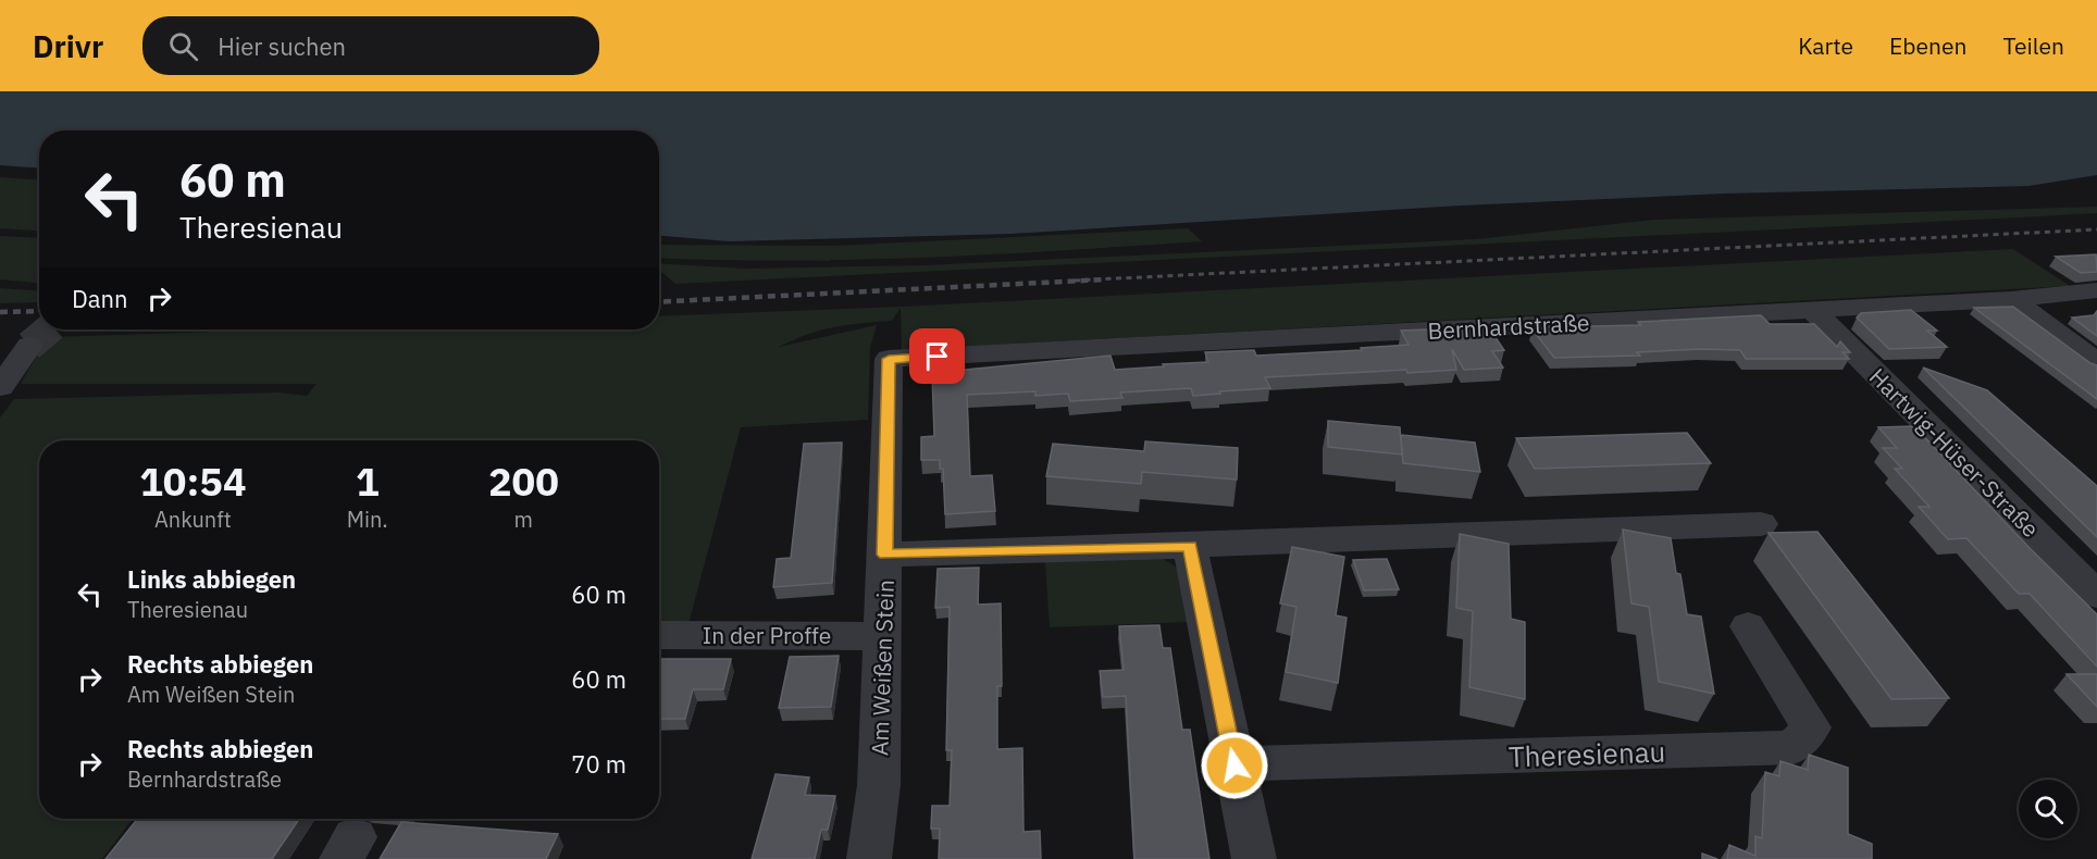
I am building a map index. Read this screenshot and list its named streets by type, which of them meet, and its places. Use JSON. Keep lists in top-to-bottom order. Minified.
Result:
{"streets":{"street":["Bernhardstraße","Hartwig-Hüser-Straße","In der Proffe","Am Weißen Stein","Theresienau"]},"crossings":[["Bernhardstraße","Hartwig-Hüser-Straße"],["Bernhardstraße","Am Weißen Stein"],["In der Proffe","Am Weißen Stein"]],"page":{"header":"Drivr","search":"Hier suchen","nav":["Karte","Ebenen","Teilen"],"turn":["60 m","Theresienau"],"then":"Dann","eta":["10:54","Ankunft","1","Min.","200","m"],"list":[{"name":"Links abbiegen","note":"Theresienau","value":"60 m"},{"name":"Rechts abbiegen","note":"Am Weißen Stein","value":"60 m"},{"name":"Rechts abbiegen","note":"Bernhardstraße","value":"70 m"}]}}
